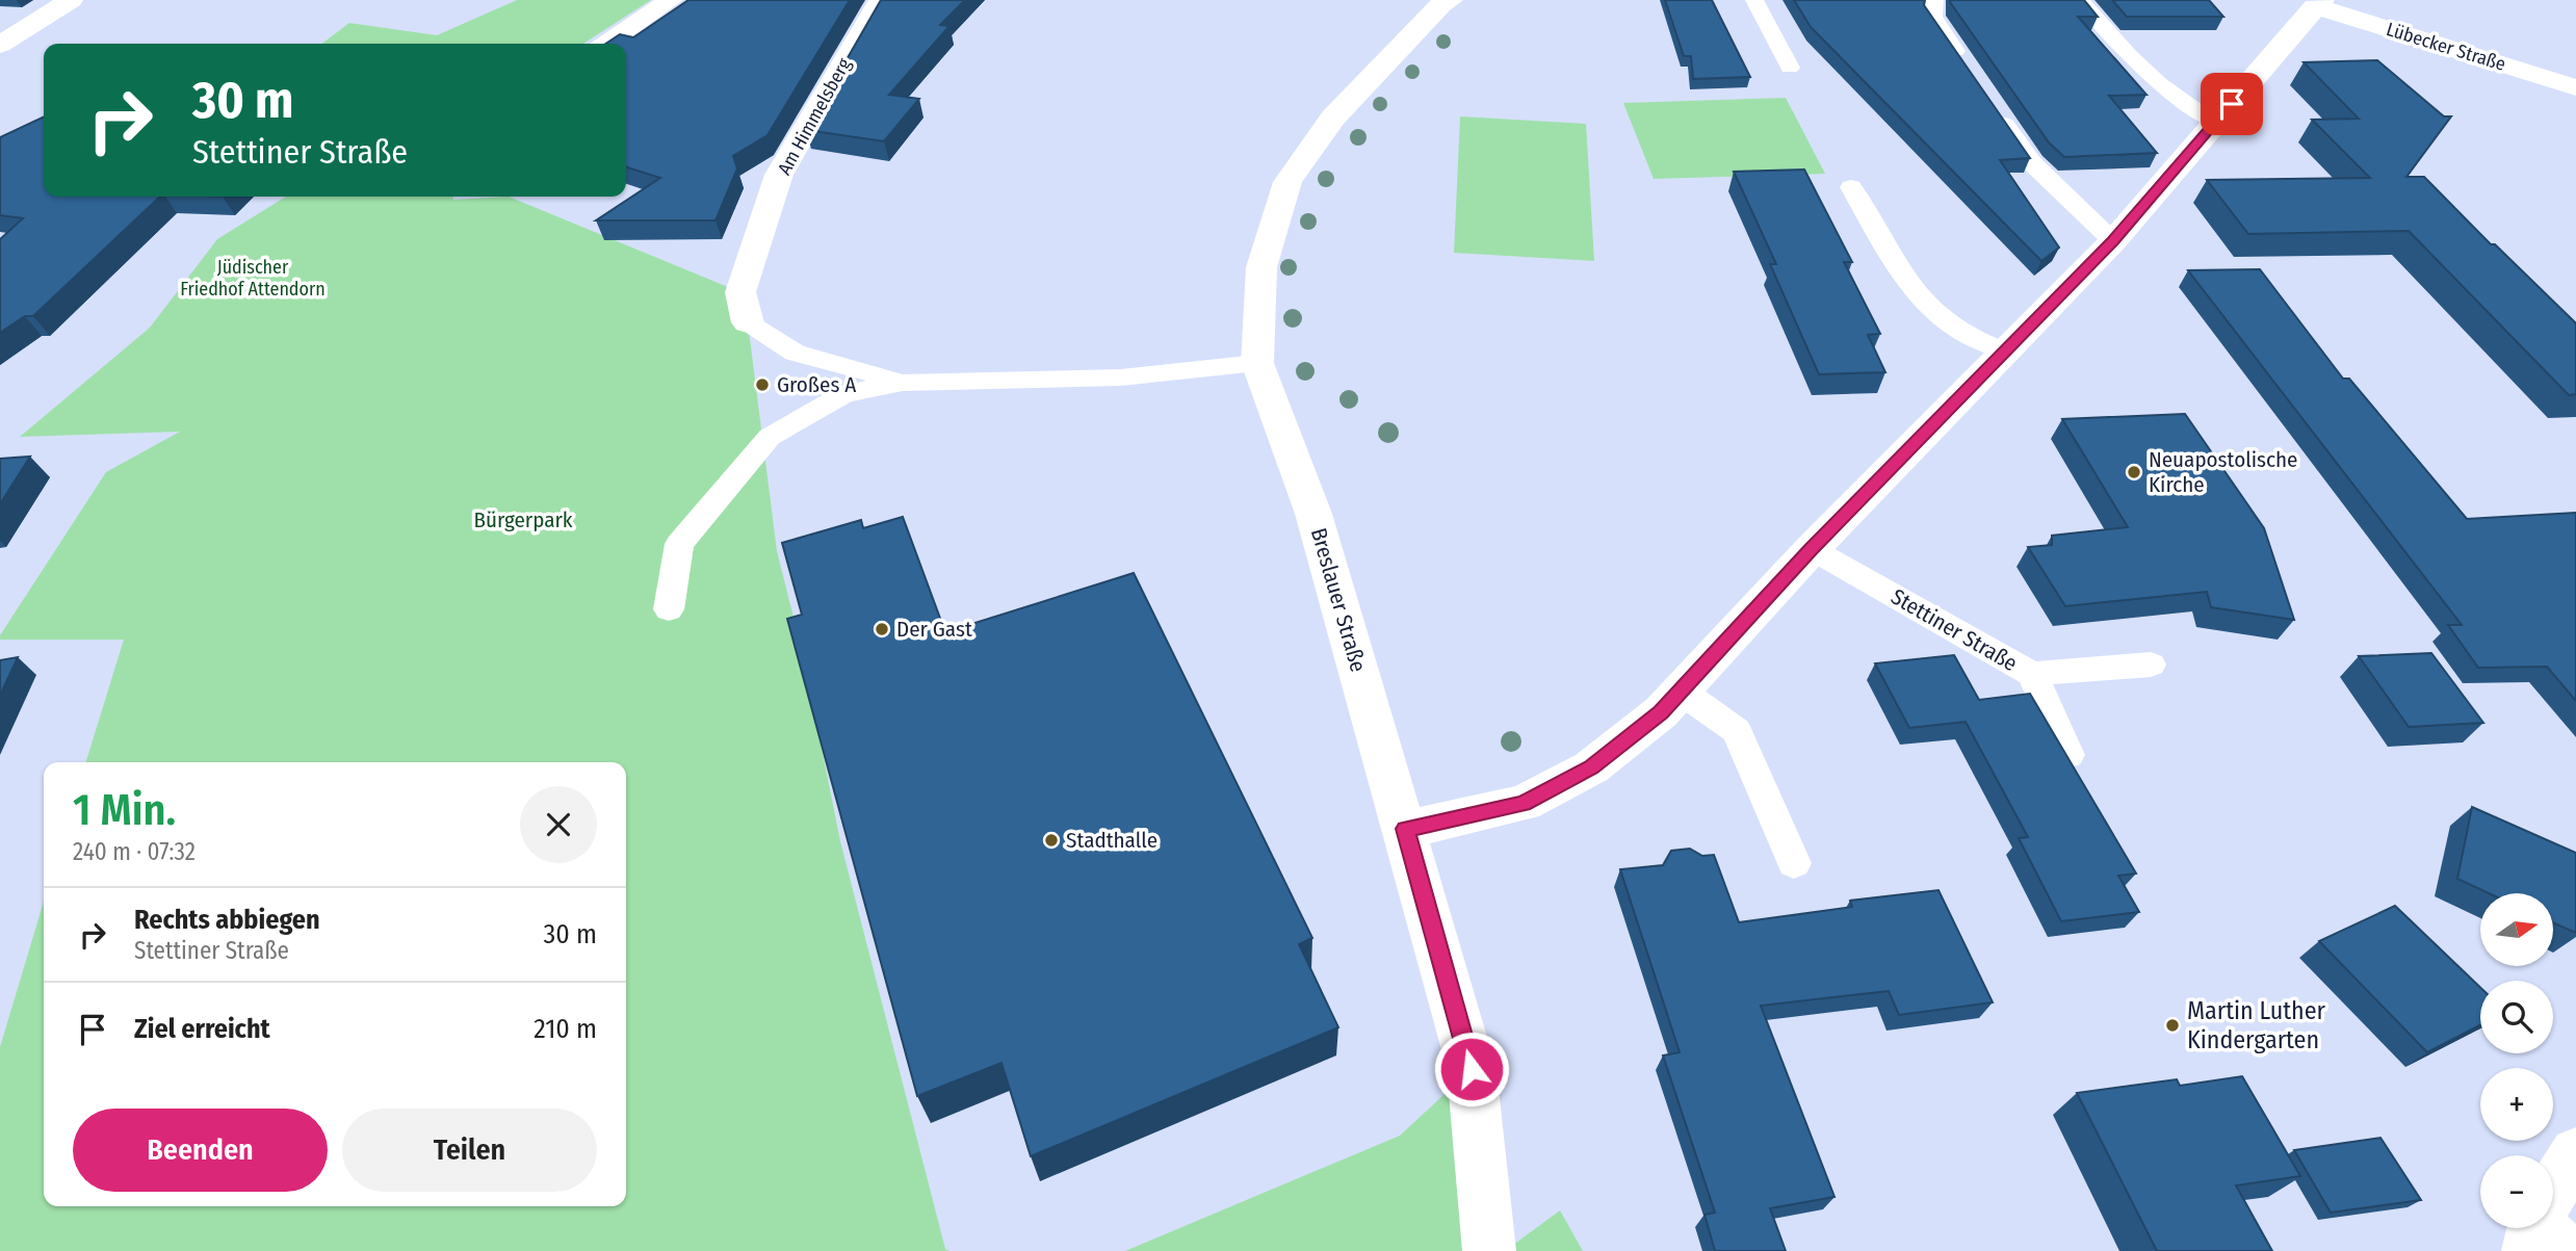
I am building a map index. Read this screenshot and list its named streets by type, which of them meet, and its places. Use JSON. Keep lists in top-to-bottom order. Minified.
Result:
{"streets":{"street":["Lübecker Straße","Am Himmelsberg","Breslauer Straße"],"lane":["Stettiner Straße"]},"parks":["Jüdischer Friedhof Attendorn","Bürgerpark"],"places":["Großes A","Neuapostolische Kirche","Der Gast","Stadthalle","Martin Luther Kindergarten"],"north":"right","page":{"turn":["30 m","Stettiner Straße"],"heading":["1 Min.","240 m · 07:32"],"list":[{"name":"Rechts abbiegen","note":"Stettiner Straße","value":"30 m"},{"name":"Ziel erreicht","value":"210 m"}],"map_buttons":["+","−"],"buttons":["Beenden","Teilen"]}}
